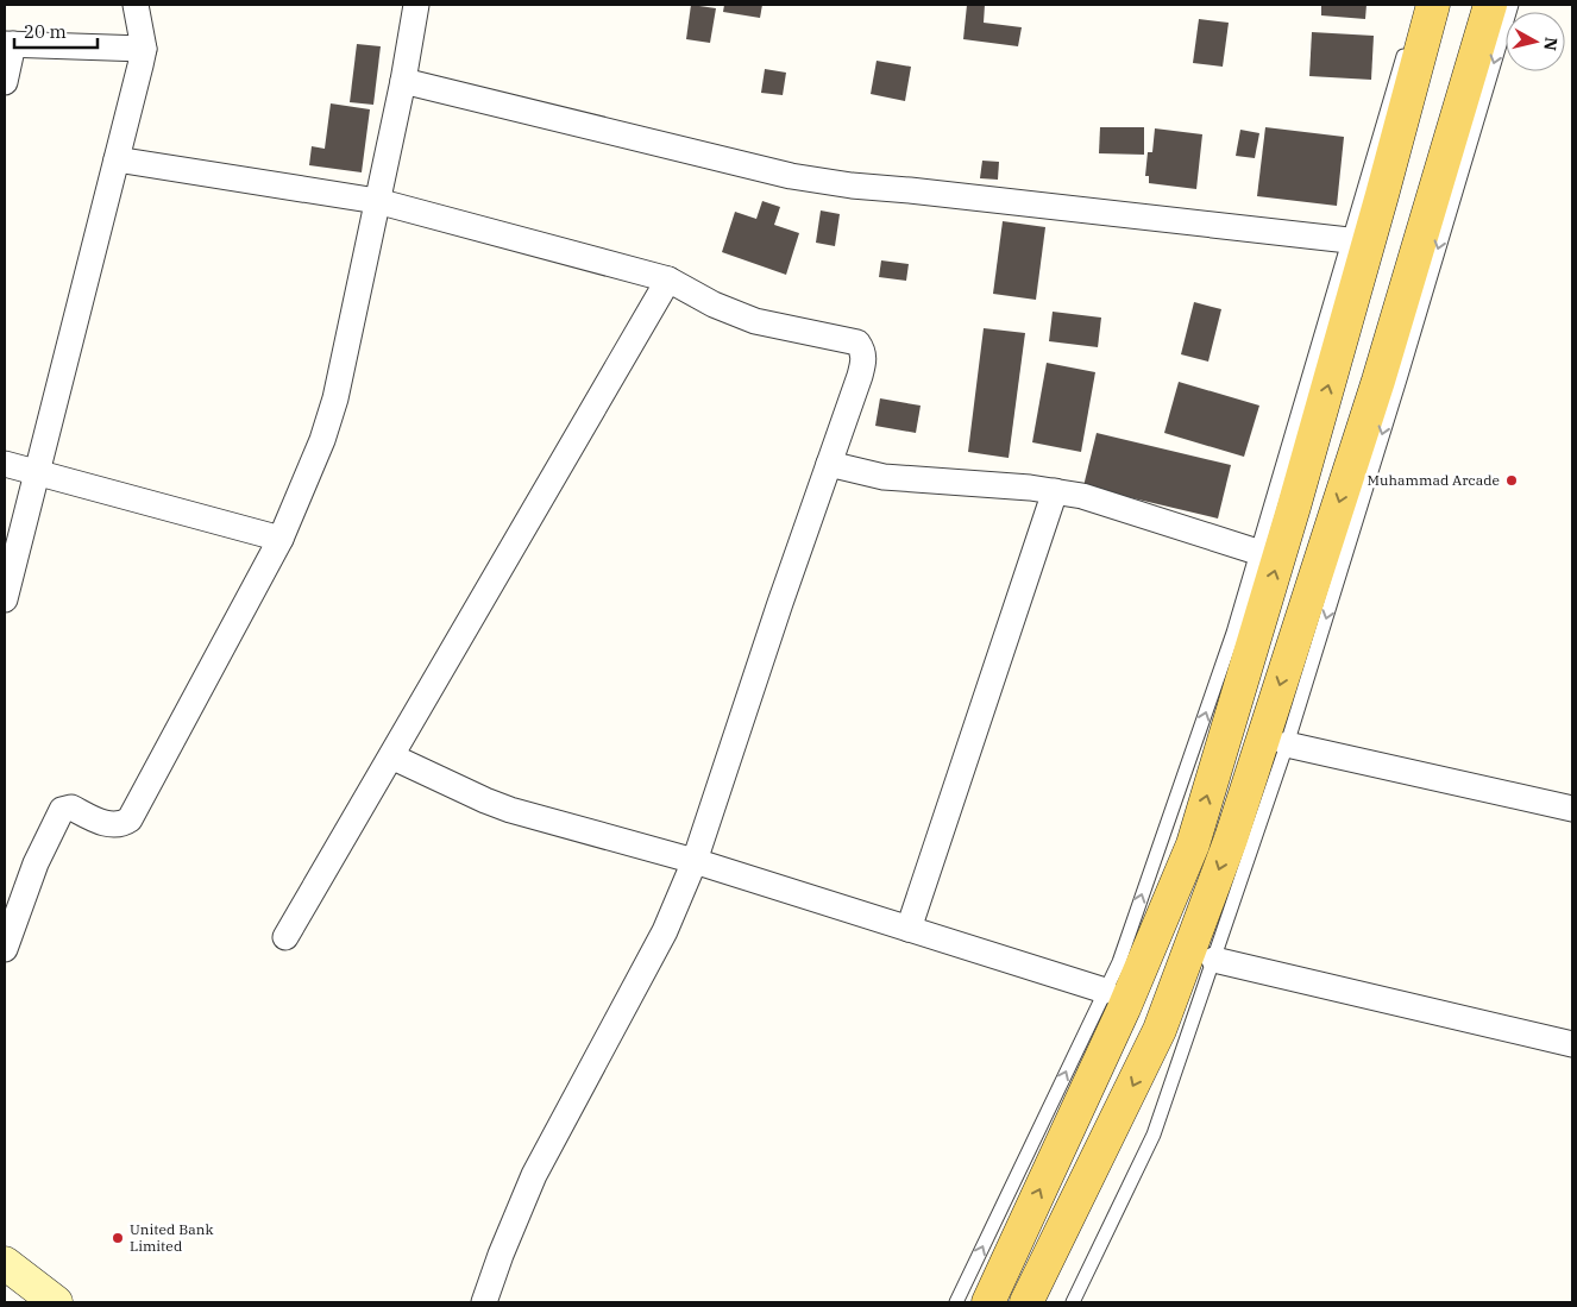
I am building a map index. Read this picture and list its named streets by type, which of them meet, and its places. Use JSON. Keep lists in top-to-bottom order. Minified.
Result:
{"places":["Muhammad Arcade","United Bank Limited"],"scale_bar":"20 m","north":"right"}
